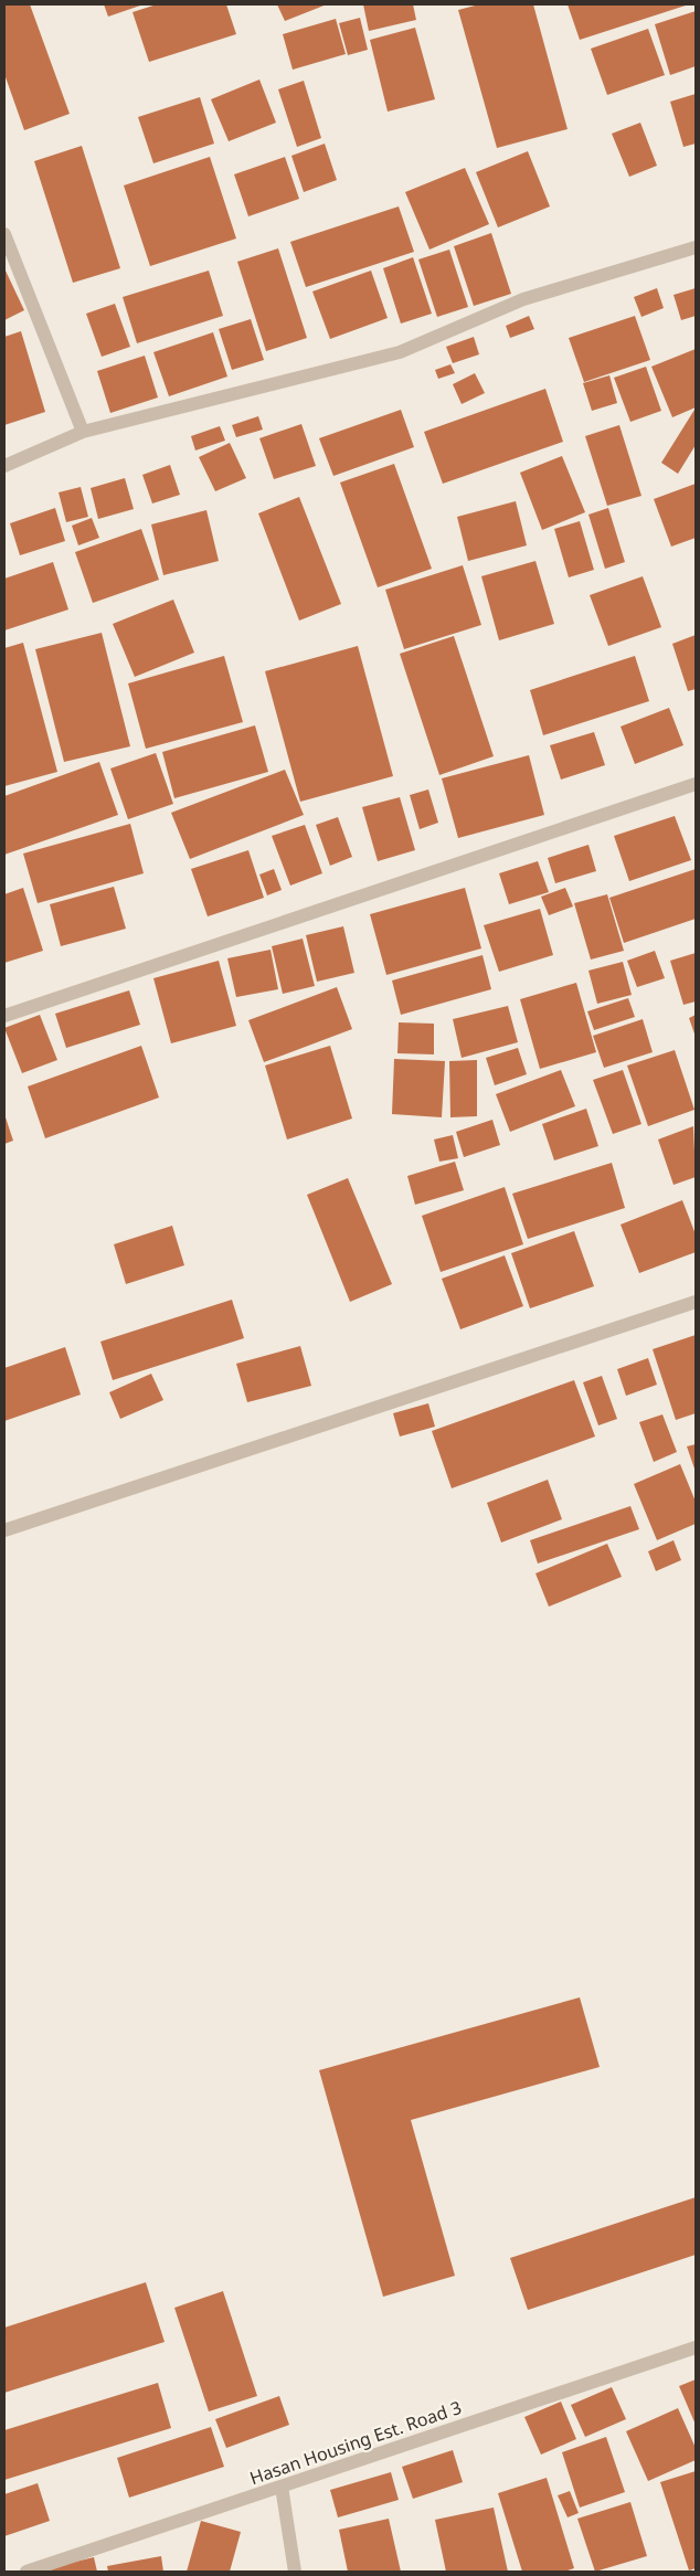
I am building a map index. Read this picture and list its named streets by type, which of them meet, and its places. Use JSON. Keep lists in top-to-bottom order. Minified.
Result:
{"streets":{"street":["Hasan Housing Est. Road 3"]}}
